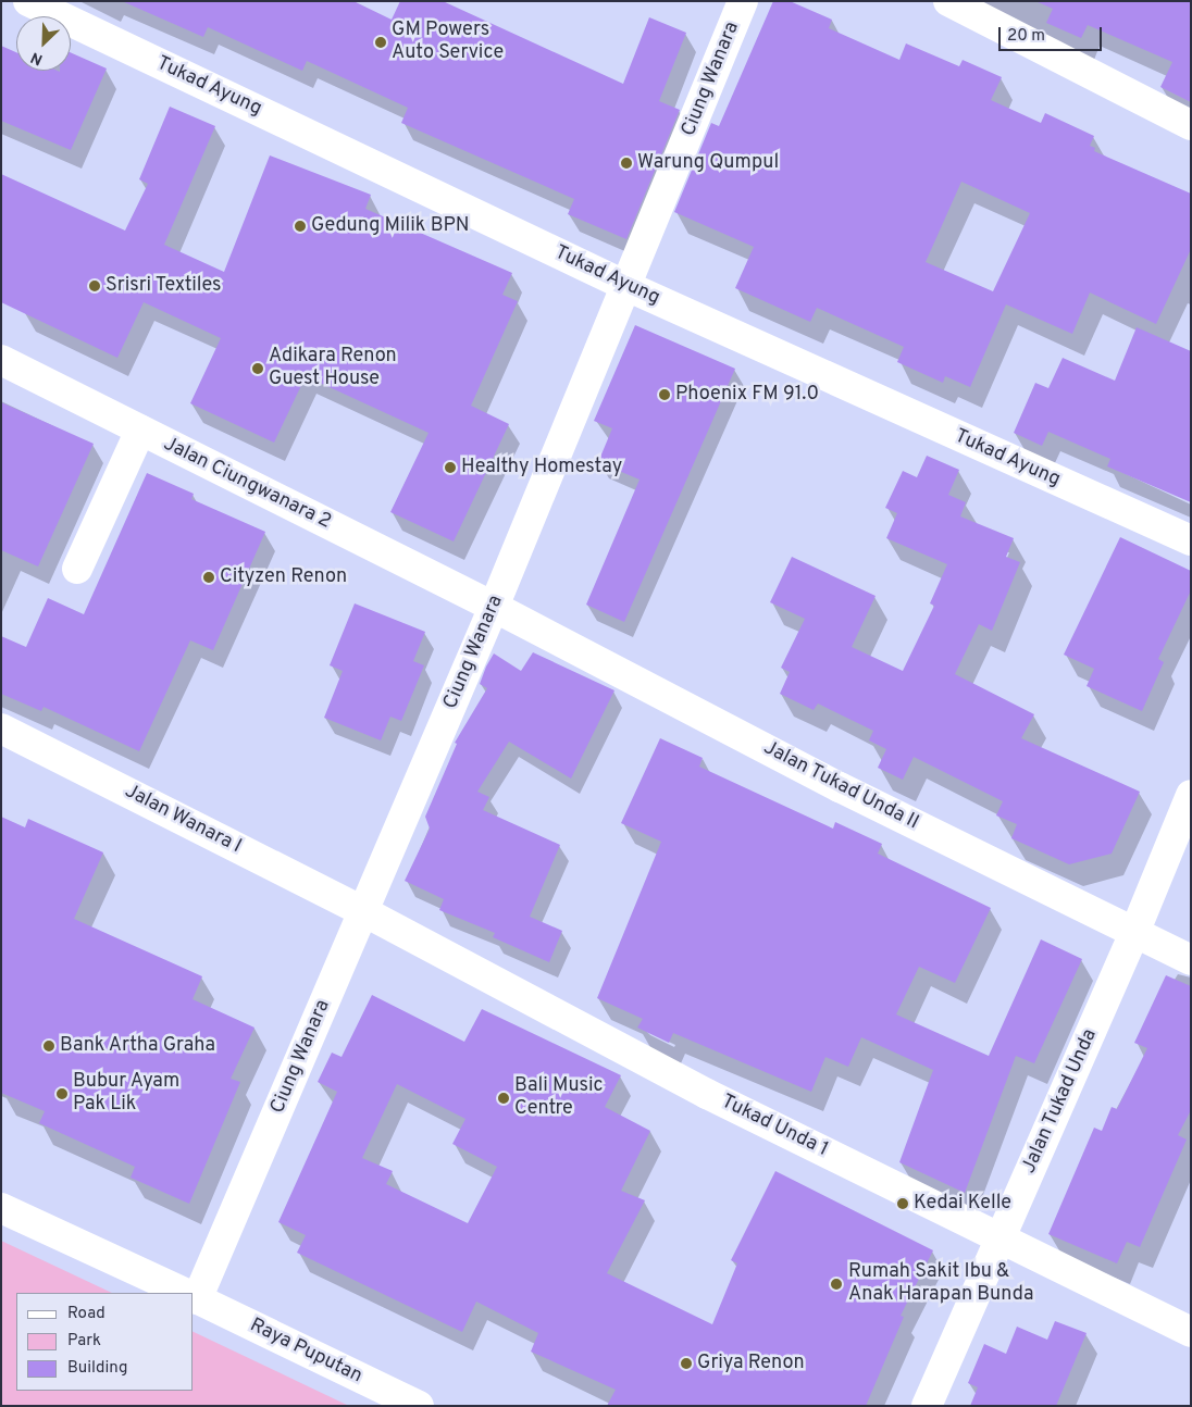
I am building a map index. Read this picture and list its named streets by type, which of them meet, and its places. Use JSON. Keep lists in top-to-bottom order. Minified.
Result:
{"streets":{"street":["Ciung Wanara","Tukad Ayung","Jalan Ciungwanara 2","Jalan Tukad Unda II","Jalan Wanara I","Jalan Tukad Unda","Tukad Unda 1","Raya Puputan"]},"crossings":[["Ciung Wanara","Tukad Ayung"],["Ciung Wanara","Jalan Ciungwanara 2"],["Ciung Wanara","Jalan Tukad Unda II"],["Ciung Wanara","Jalan Wanara I"],["Ciung Wanara","Tukad Unda 1"],["Jalan Ciungwanara 2","Jalan Tukad Unda II"],["Jalan Tukad Unda II","Jalan Tukad Unda"],["Jalan Wanara I","Tukad Unda 1"],["Jalan Tukad Unda","Tukad Unda 1"]],"places":["GM Powers Auto Service","Warung Qumpul","Gedung Milik BPN","Srisri Textiles","Adikara Renon Guest House","Phoenix FM 91.0","Healthy Homestay","Cityzen Renon","Bank Artha Graha","Bubur Ayam Pak Lik","Bali Music Centre","Kedai Kelle","Rumah Sakit Ibu & Anak Harapan Bunda","Griya Renon"],"legend":["Road","Park","Building"],"scale_bar":"20 m","north":"bottom left"}
